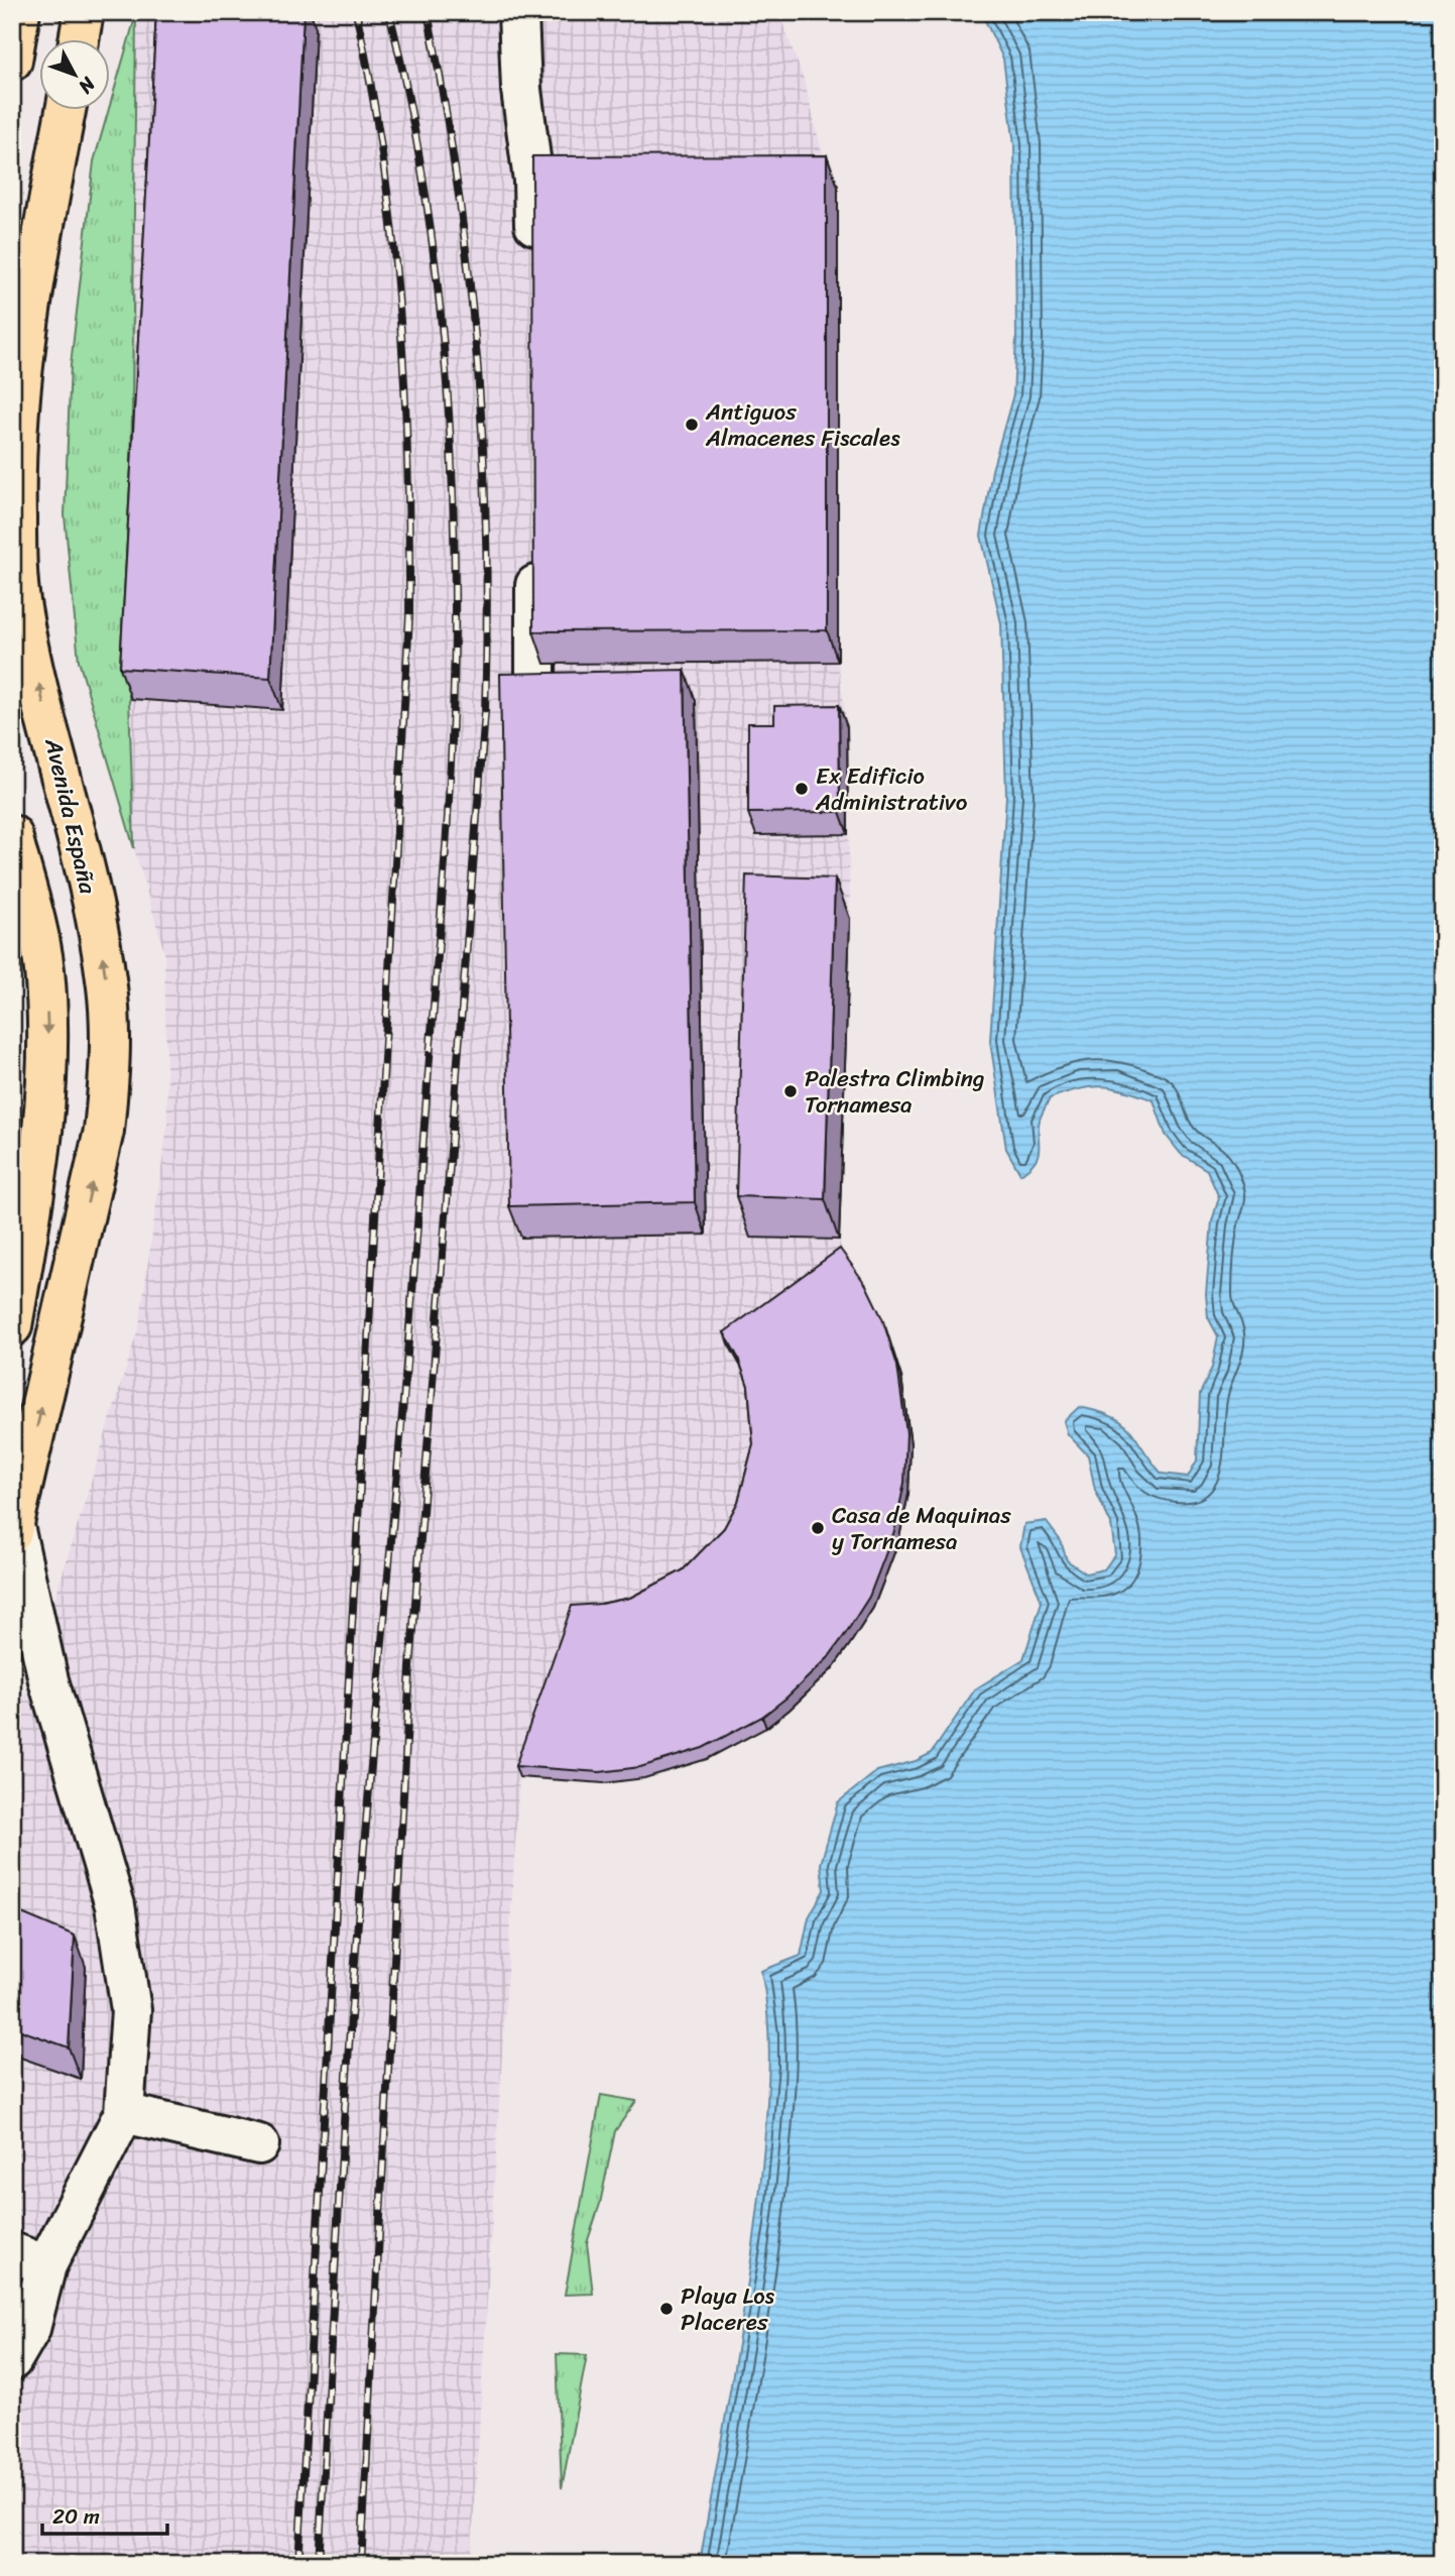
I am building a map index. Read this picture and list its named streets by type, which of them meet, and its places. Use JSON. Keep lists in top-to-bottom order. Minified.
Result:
{"streets":{"main road":["Avenida España"]},"places":["Antiguos Almacenes Fiscales","Ex Edificio Administrativo","Palestra Climbing Tornamesa","Casa de Maquinas y Tornamesa","Playa Los Placeres"],"scale_bar":"20 m","north":"bottom right"}
